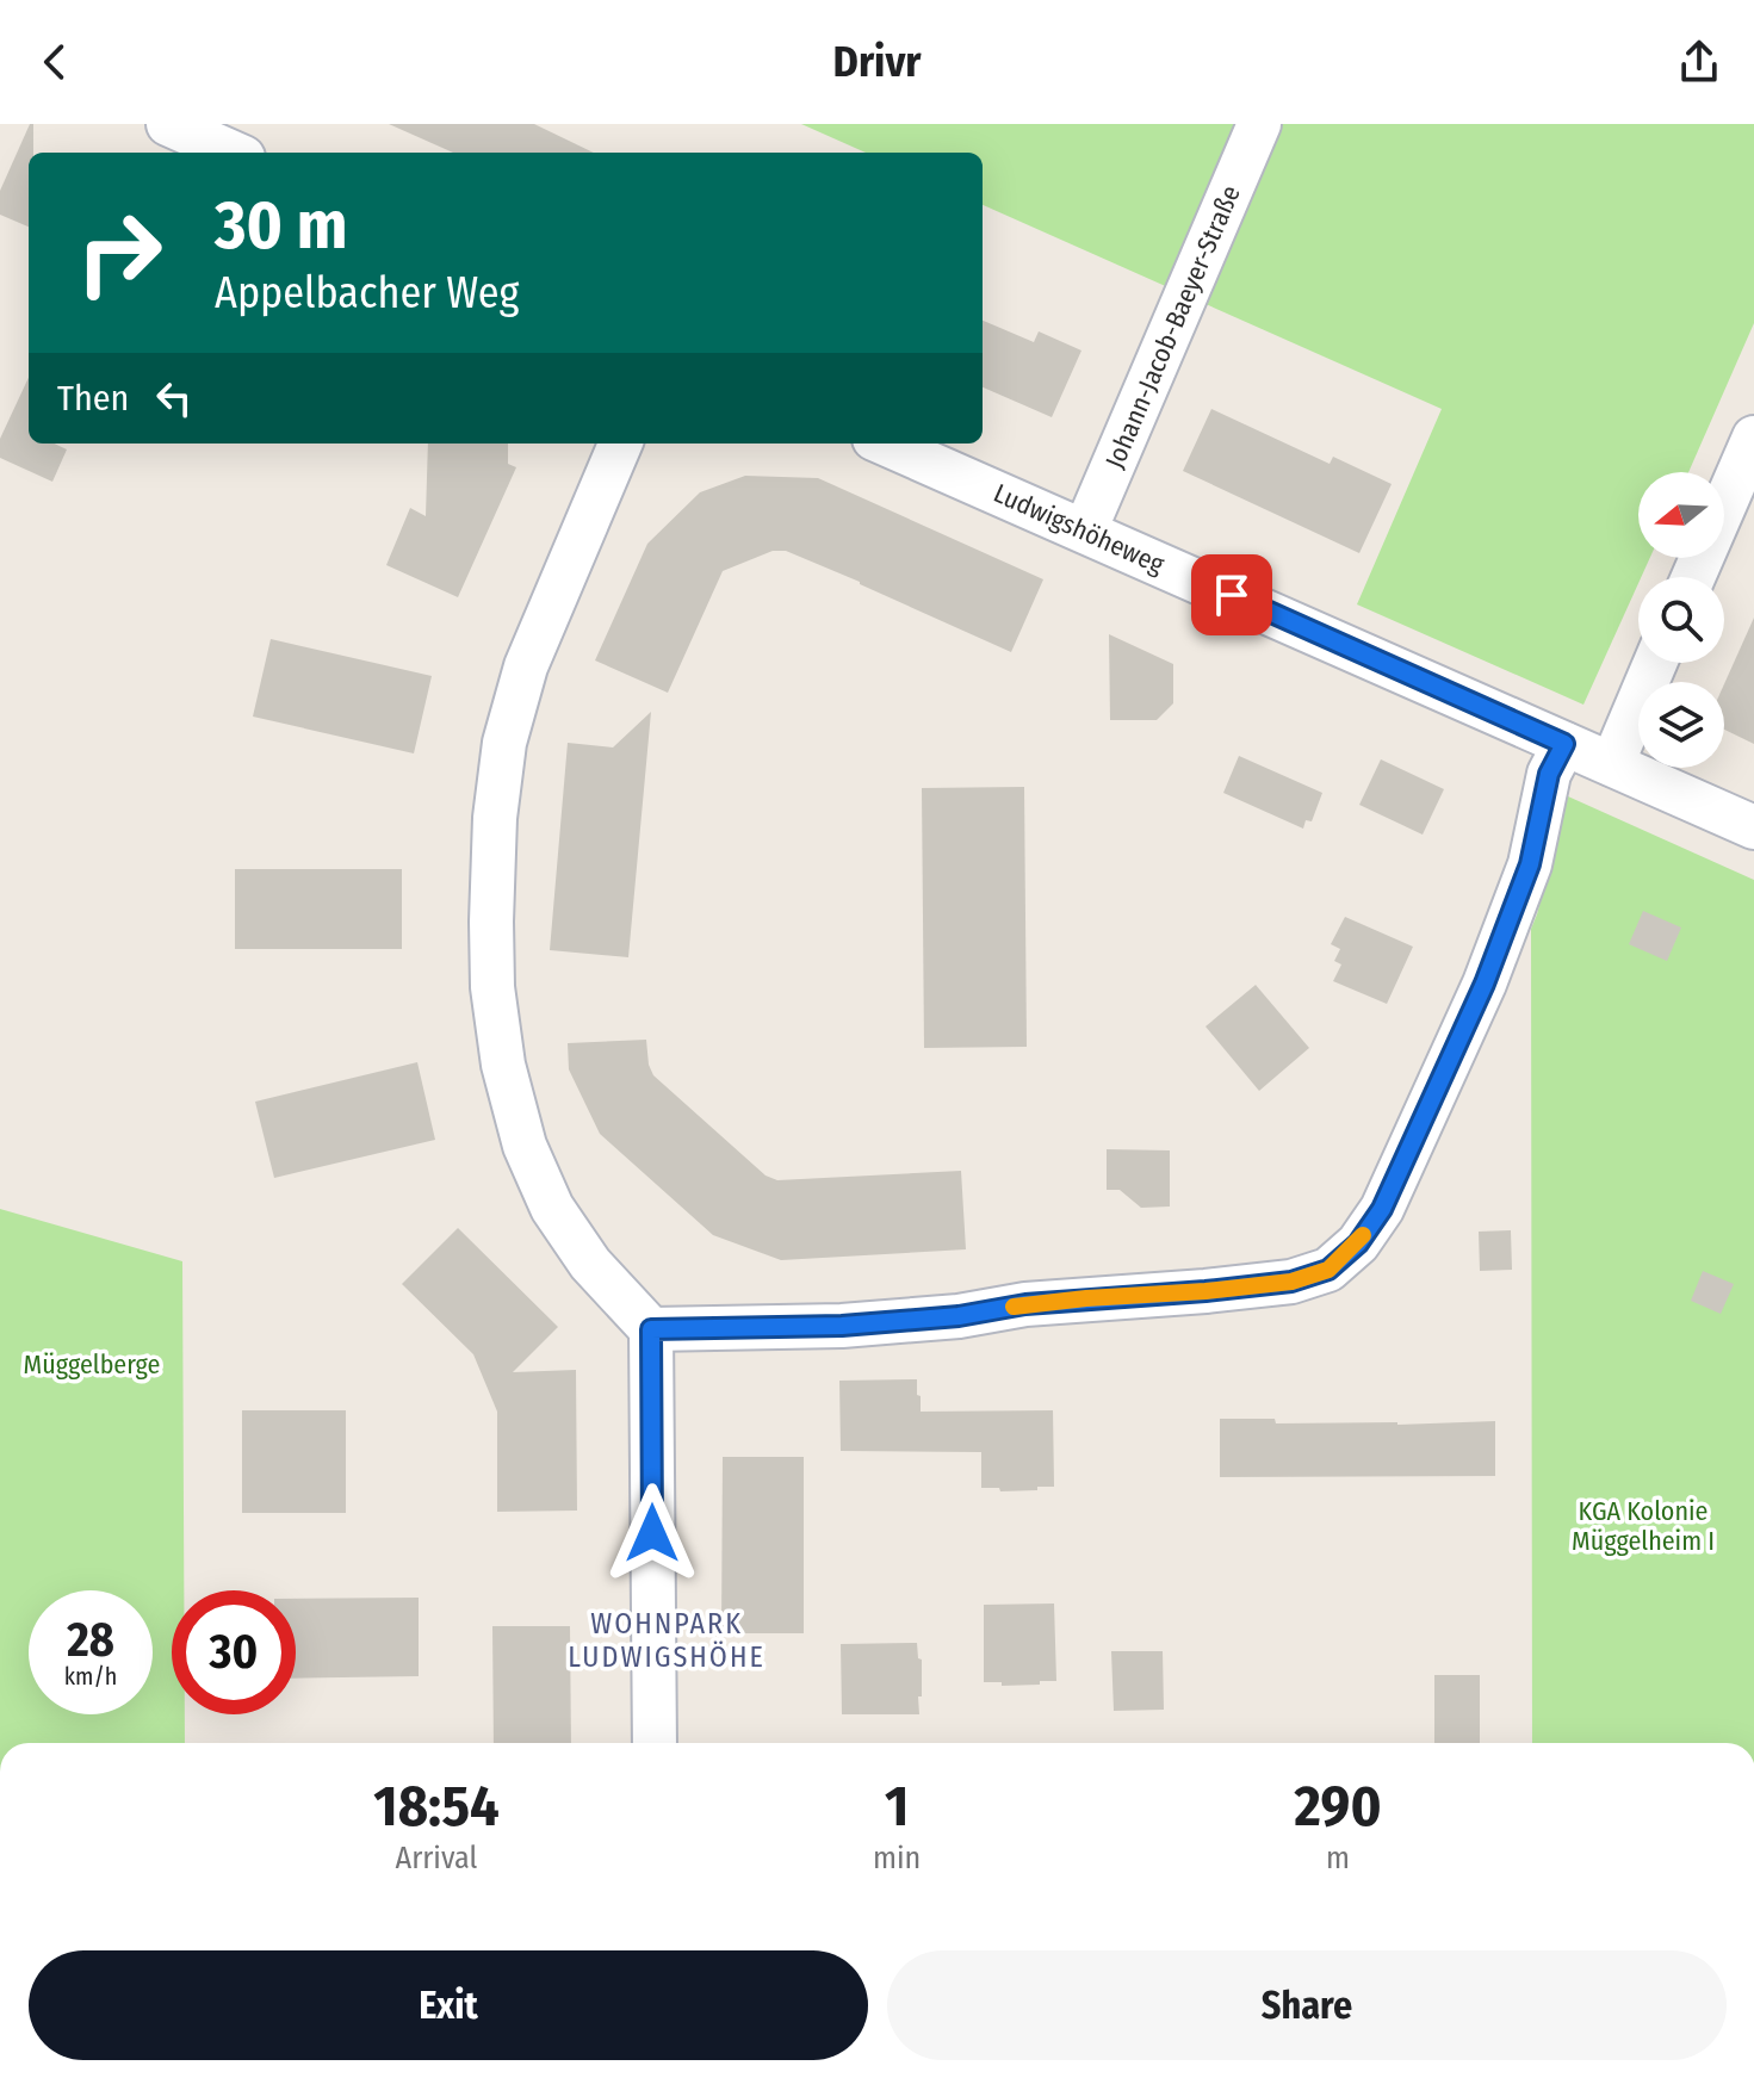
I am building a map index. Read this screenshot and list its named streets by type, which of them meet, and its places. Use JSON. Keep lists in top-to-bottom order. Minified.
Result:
{"streets":{"street":["Johann-Jacob-Baeyer-Straße","Ludwigshöheweg"]},"crossings":[["Johann-Jacob-Baeyer-Straße","Ludwigshöheweg"]],"districts":["WOHNPARK LUDWIGSHÖHE"],"parks":["Müggelberge","KGA Kolonie Müggelheim I"],"north":"left","page":{"header":"Drivr","turn":["30 m","Appelbacher Weg"],"then":"Then","speed":"28 km/h","limit":"30","eta":["18:54","Arrival","1","min","290","m"],"buttons":["Exit","Share"]}}
